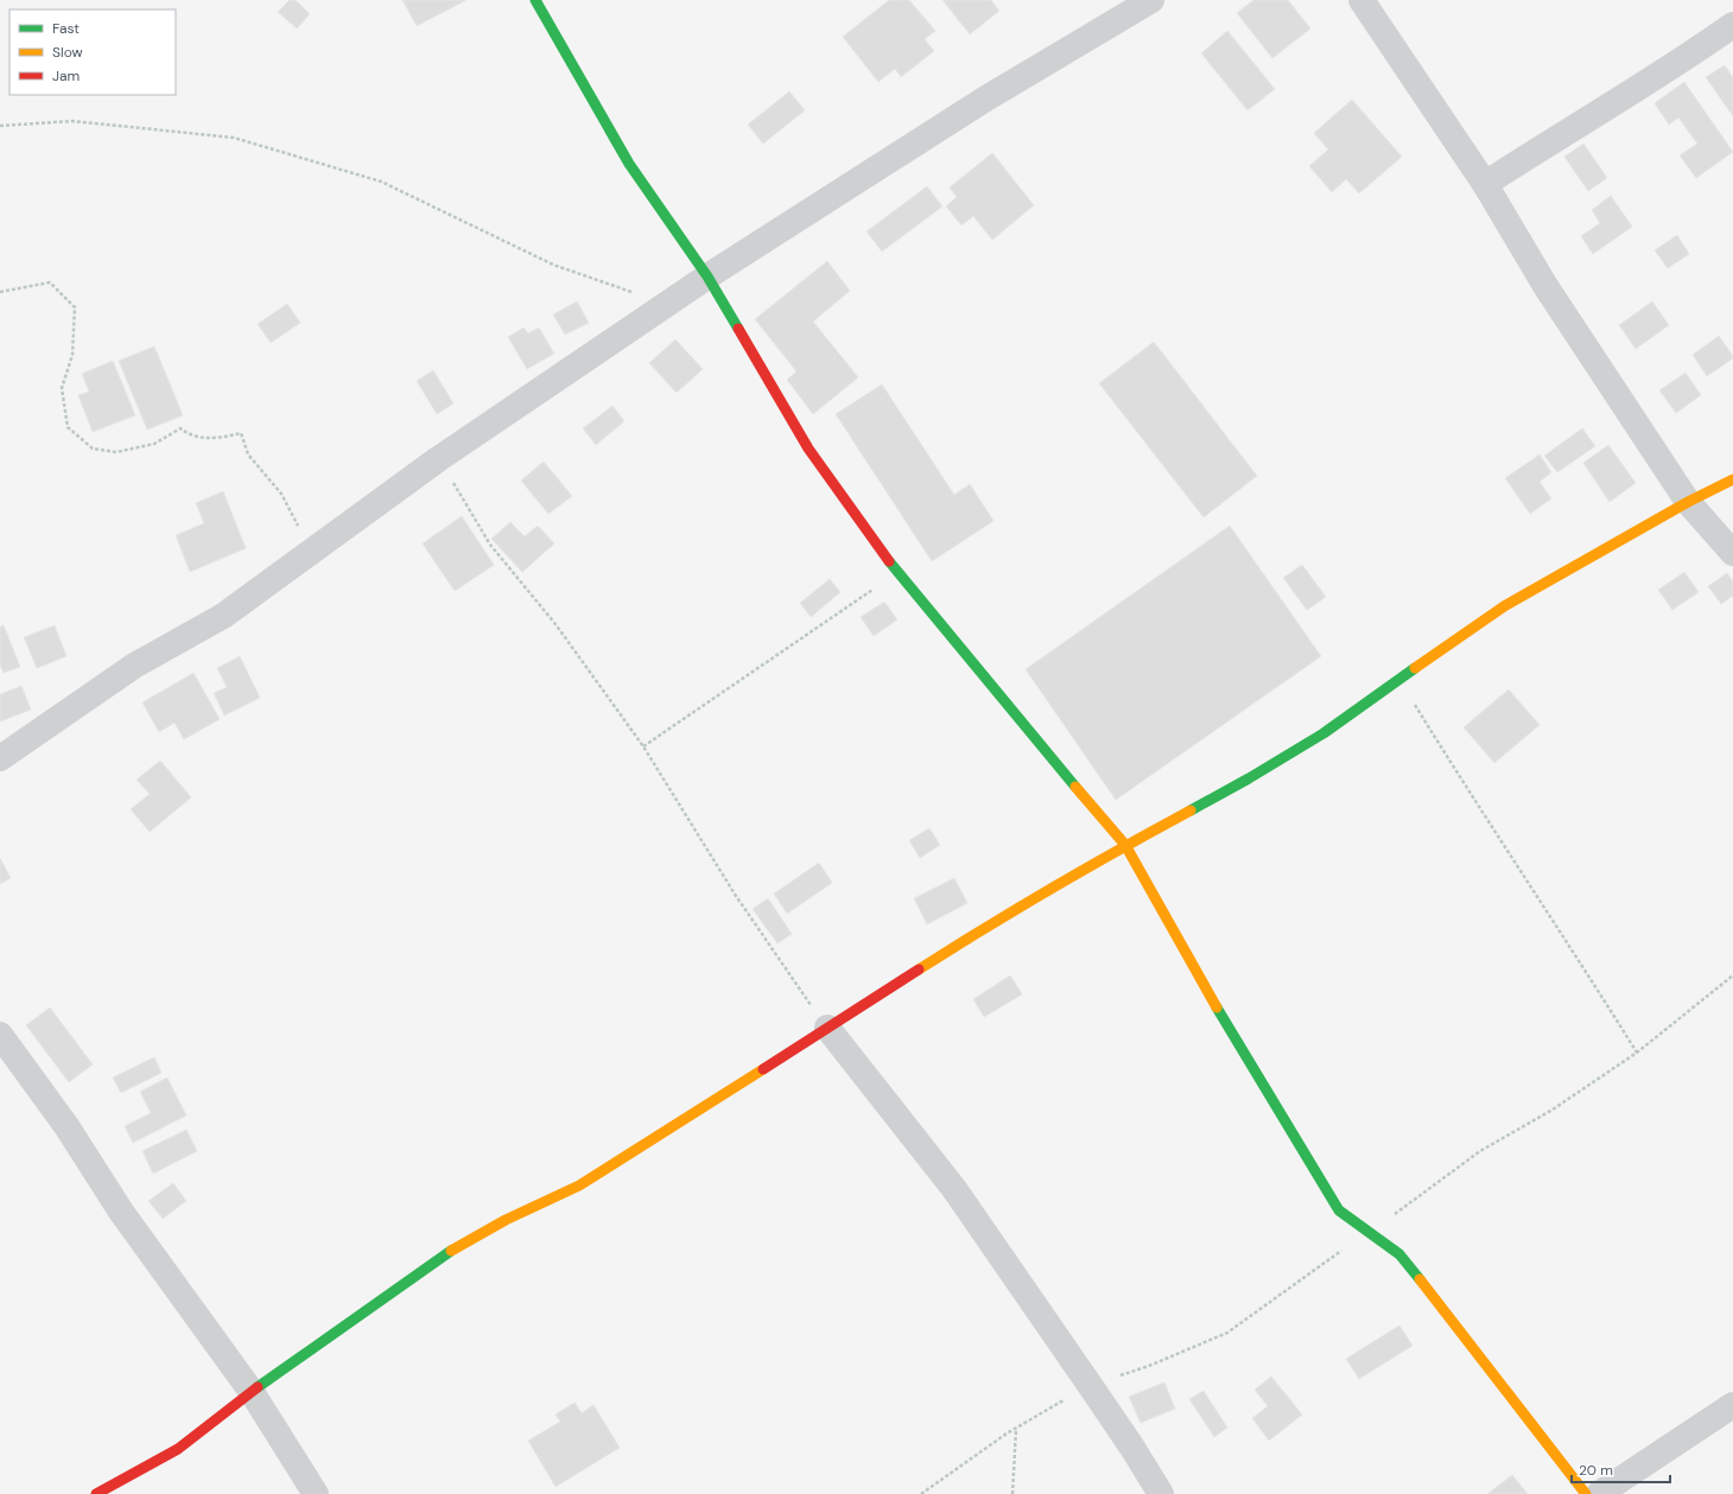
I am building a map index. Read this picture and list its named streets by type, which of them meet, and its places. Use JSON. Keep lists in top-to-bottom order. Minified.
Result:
{"legend":["Fast","Slow","Jam"],"scale_bar":"20 m"}
